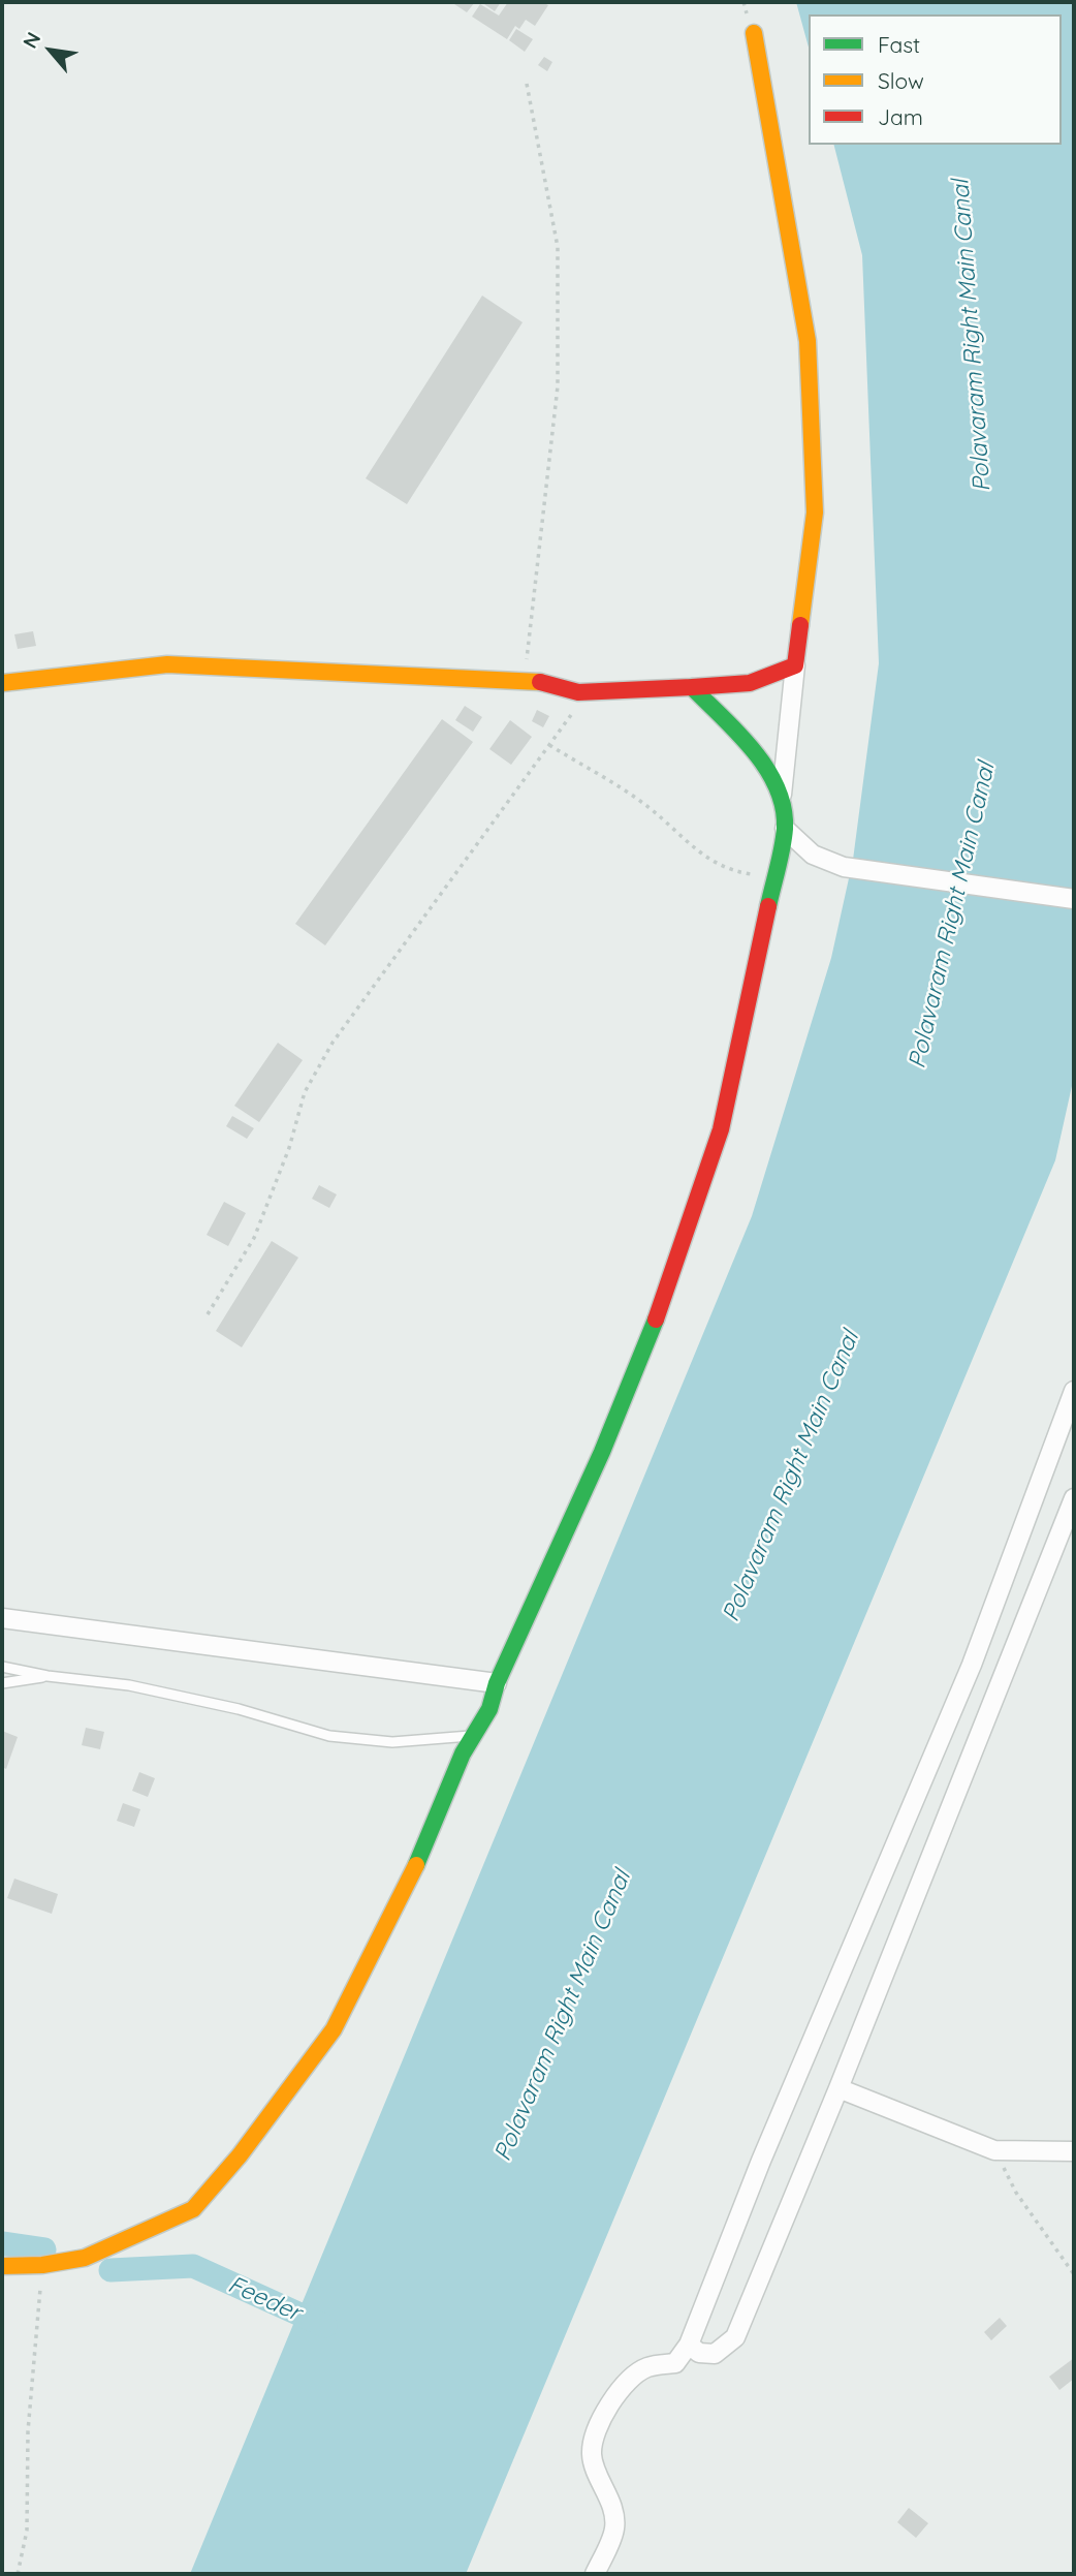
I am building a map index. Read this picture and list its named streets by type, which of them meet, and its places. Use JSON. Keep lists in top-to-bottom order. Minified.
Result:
{"water":["Polavaram Right Main Canal","Feeder"],"legend":["Fast","Slow","Jam"],"north":"top left"}
